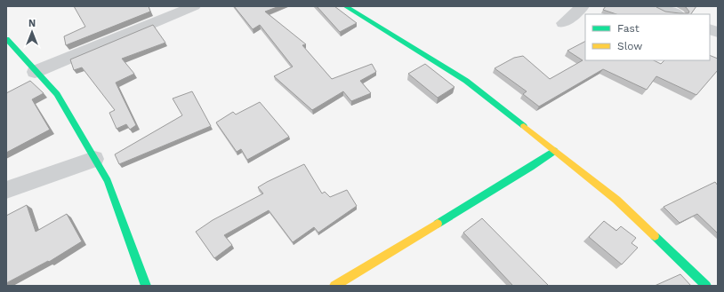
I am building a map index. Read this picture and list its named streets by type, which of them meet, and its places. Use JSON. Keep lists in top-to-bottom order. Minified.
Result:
{"legend":["Fast","Slow"],"north":"top"}
